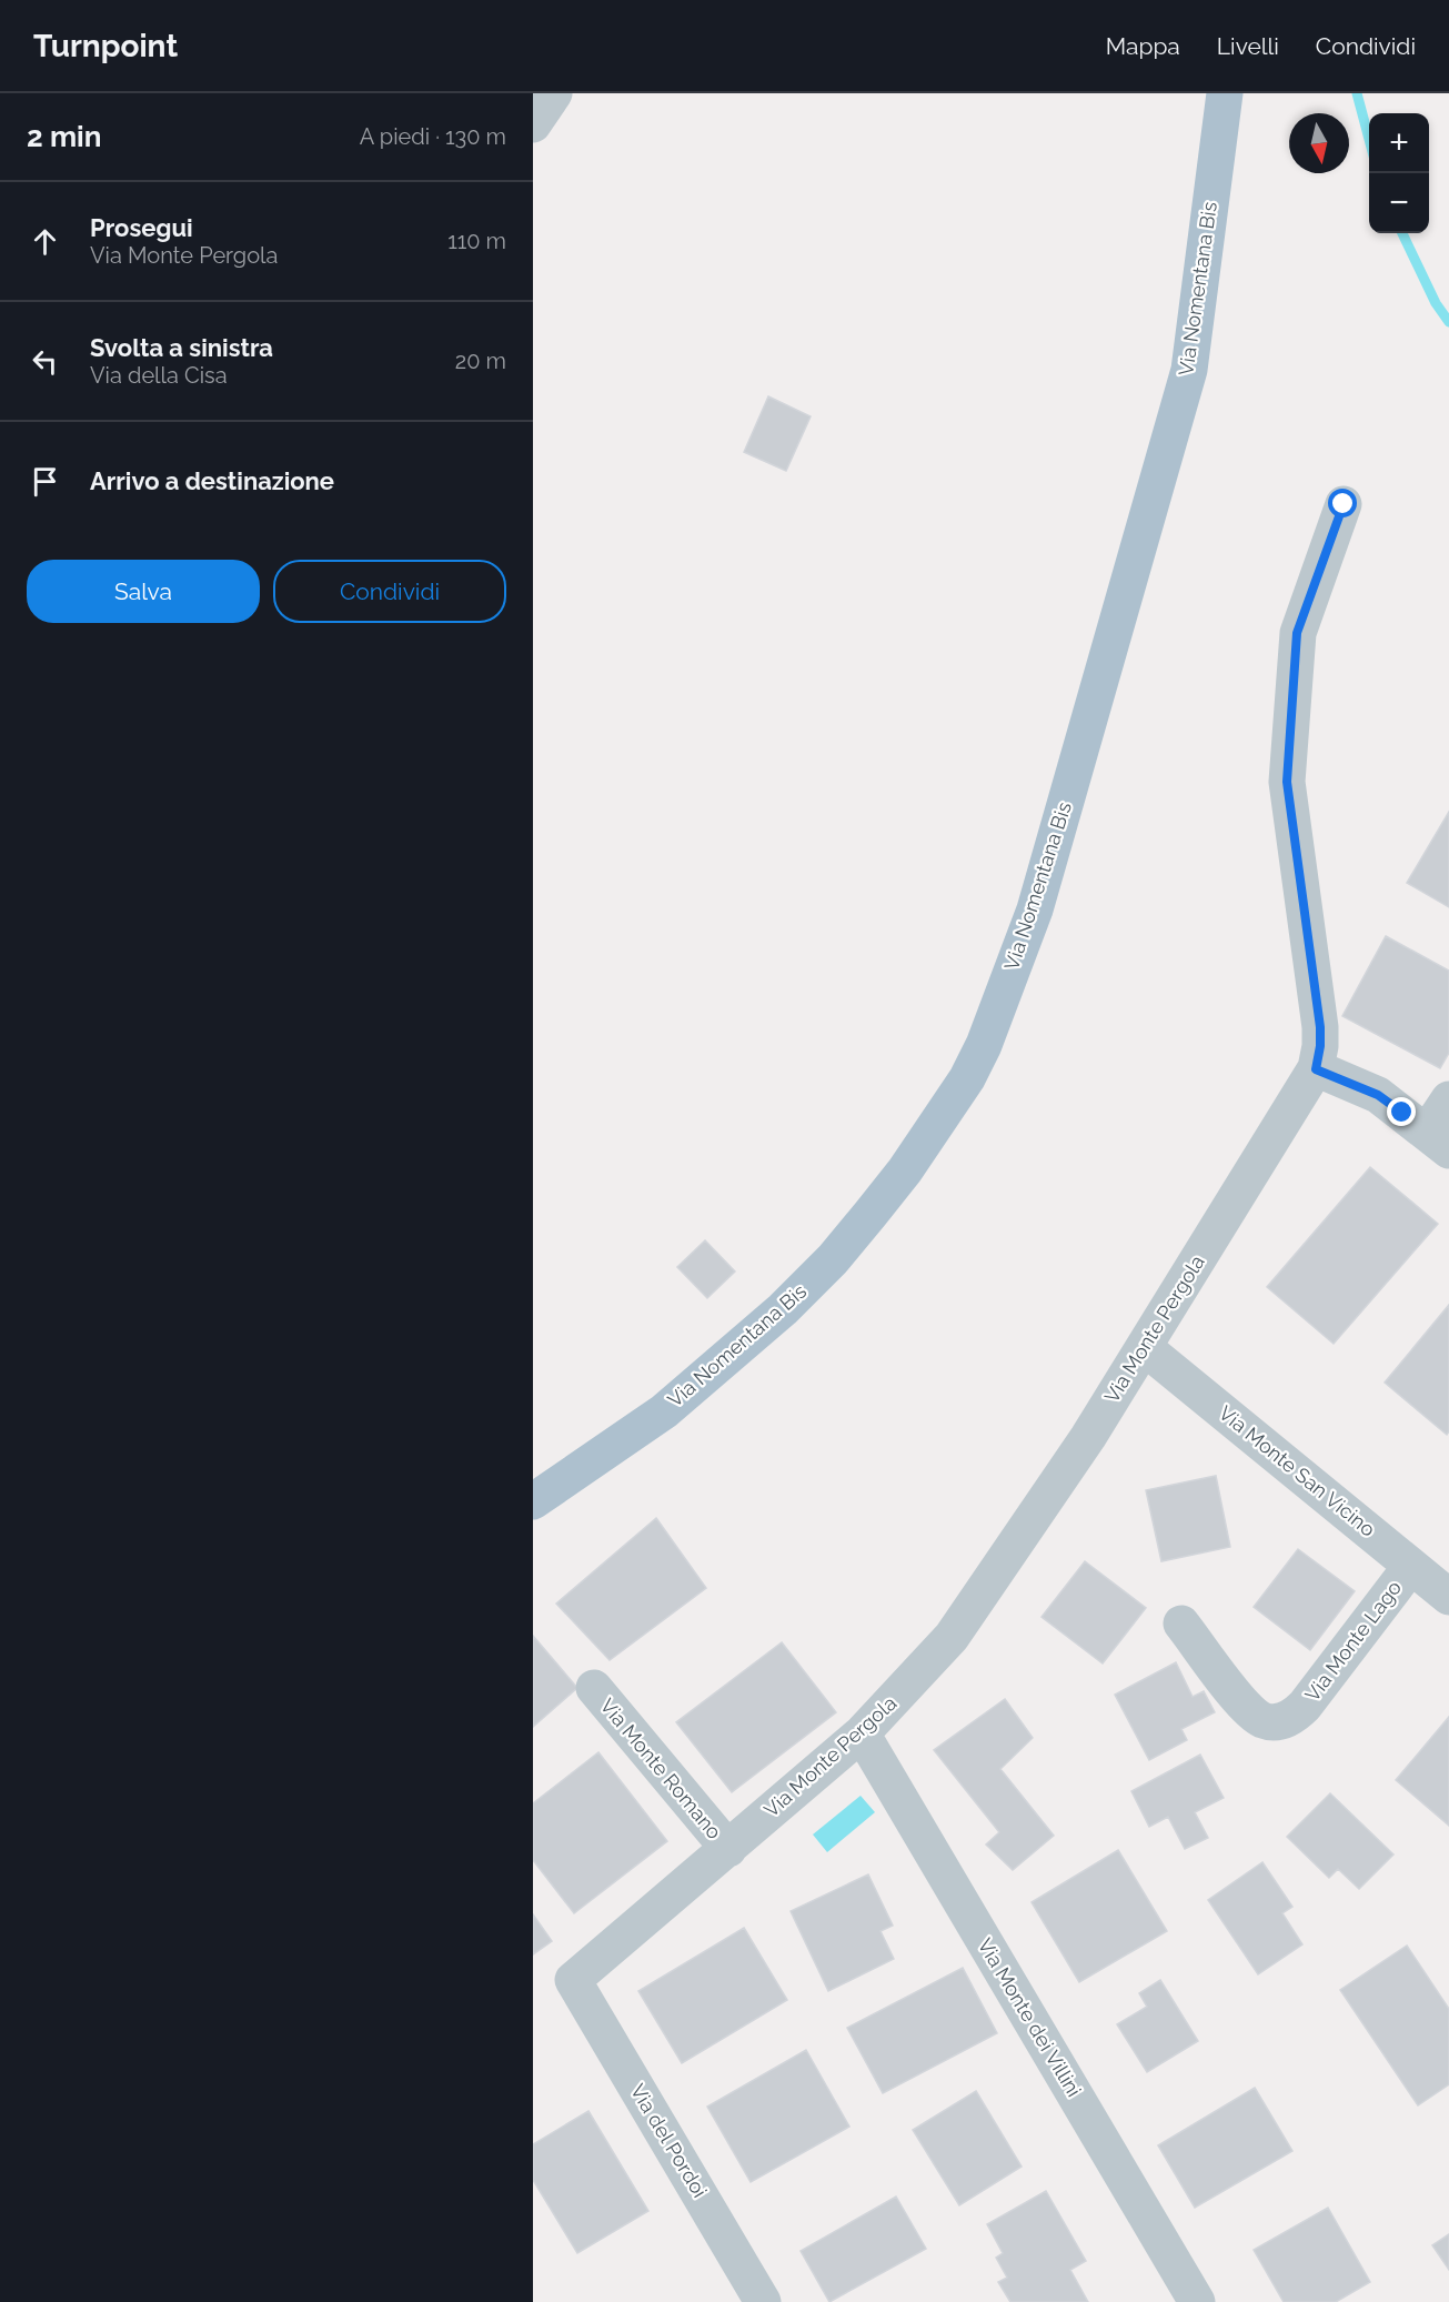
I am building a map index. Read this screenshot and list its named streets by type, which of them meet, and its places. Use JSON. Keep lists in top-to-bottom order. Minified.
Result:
{"streets":{"main road":["Via Nomentana Bis"],"street":["Via Monte Pergola","Via Monte San Vicino","Via Monte Lago","Via Monte Romano","Via Monte dei Villini","Via del Pordoi"]},"crossings":[["Via Monte Pergola","Via Monte San Vicino"],["Via Monte Pergola","Via Monte Romano"],["Via Monte Pergola","Via Monte dei Villini"],["Via Monte Pergola","Via del Pordoi"],["Via Monte San Vicino","Via Monte Lago"]],"north":"bottom","page":{"header":"Turnpoint","nav":["Mappa","Livelli","Condividi"],"heading":["2 min","A piedi · 130 m"],"map_buttons":["+","−"],"list":[["Prosegui","Via Monte Pergola","110 m"],["Svolta a sinistra","Via della Cisa","20 m"],"Arrivo a destinazione"],"buttons":["Salva","Condividi"]}}
